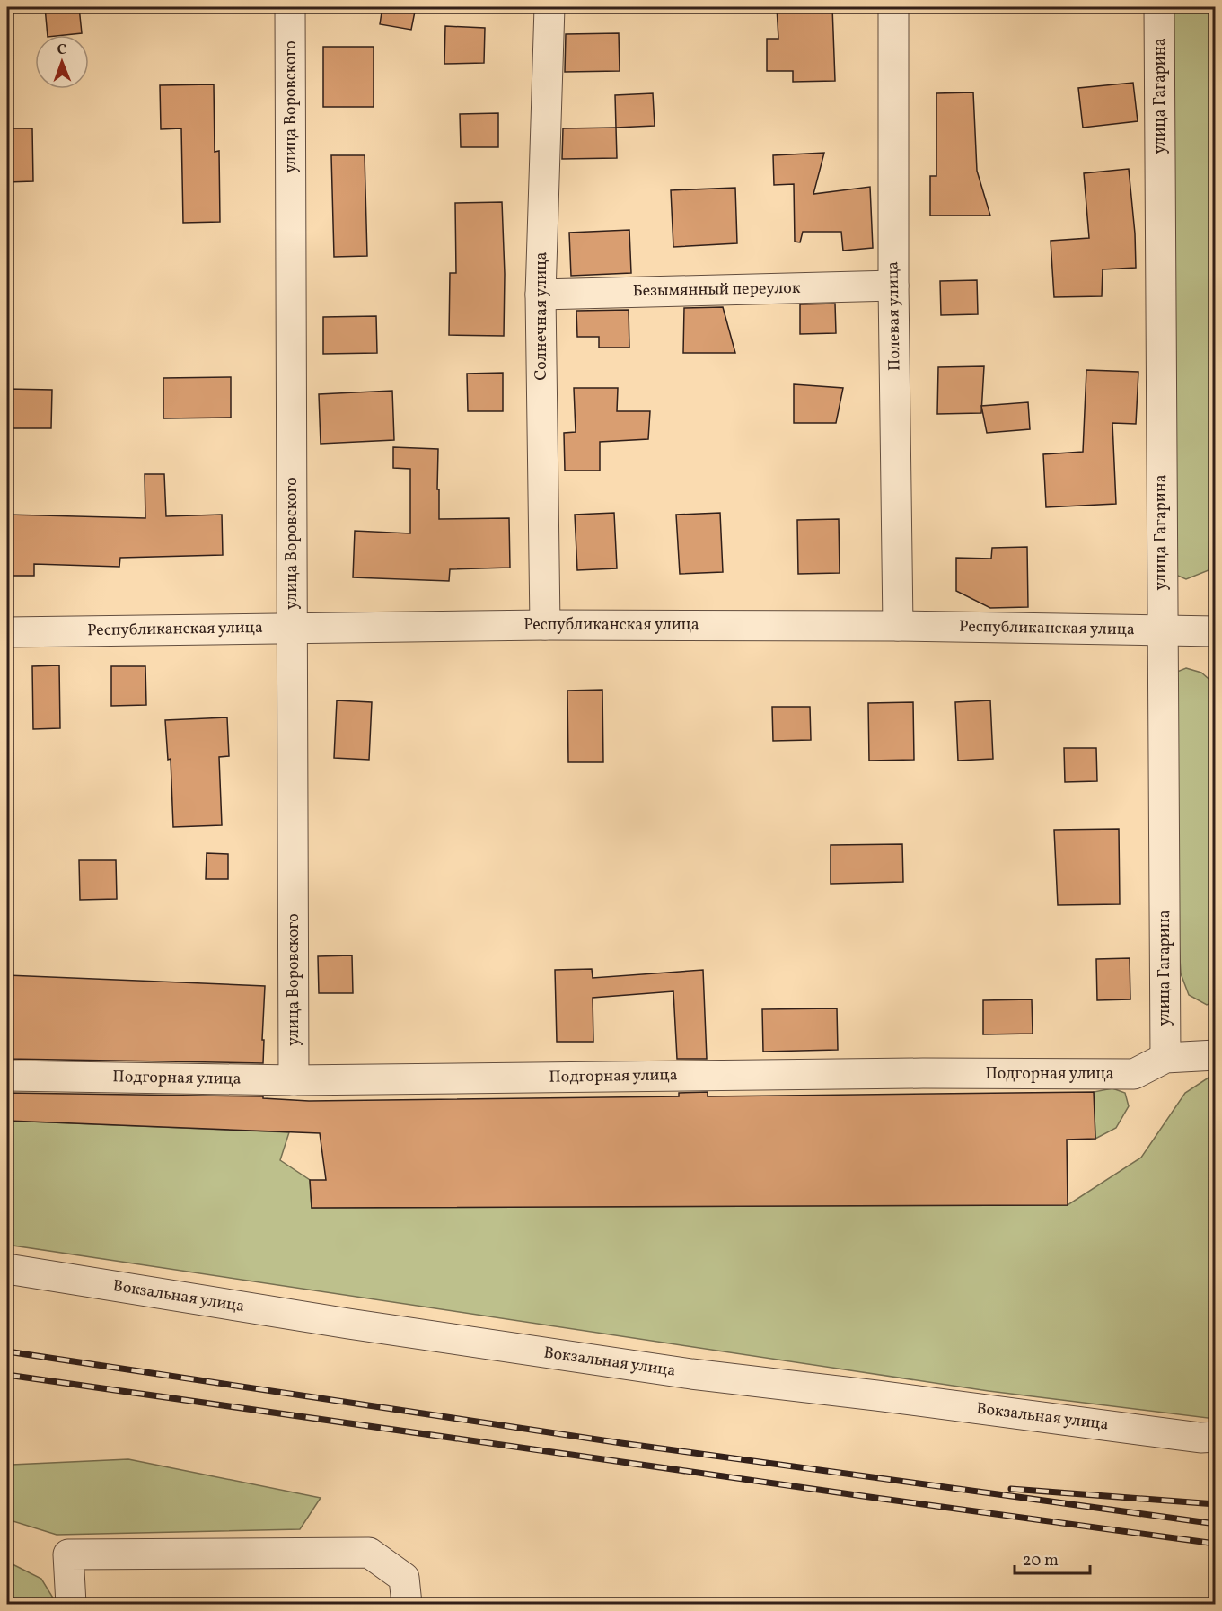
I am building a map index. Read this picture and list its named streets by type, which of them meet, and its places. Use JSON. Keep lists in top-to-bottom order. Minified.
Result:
{"streets":{"street":["улица Гагарина","улица Воровского","Безымянный переулок","Солнечная улица","Полевая улица","Республиканская улица","Подгорная улица","Вокзальная улица"]},"crossings":[["улица Гагарина","Республиканская улица"],["улица Гагарина","Подгорная улица"],["улица Воровского","Республиканская улица"],["улица Воровского","Подгорная улица"],["Безымянный переулок","Солнечная улица"],["Безымянный переулок","Полевая улица"],["Солнечная улица","Республиканская улица"],["Полевая улица","Республиканская улица"]],"scale_bar":"20 m","north":"top"}
